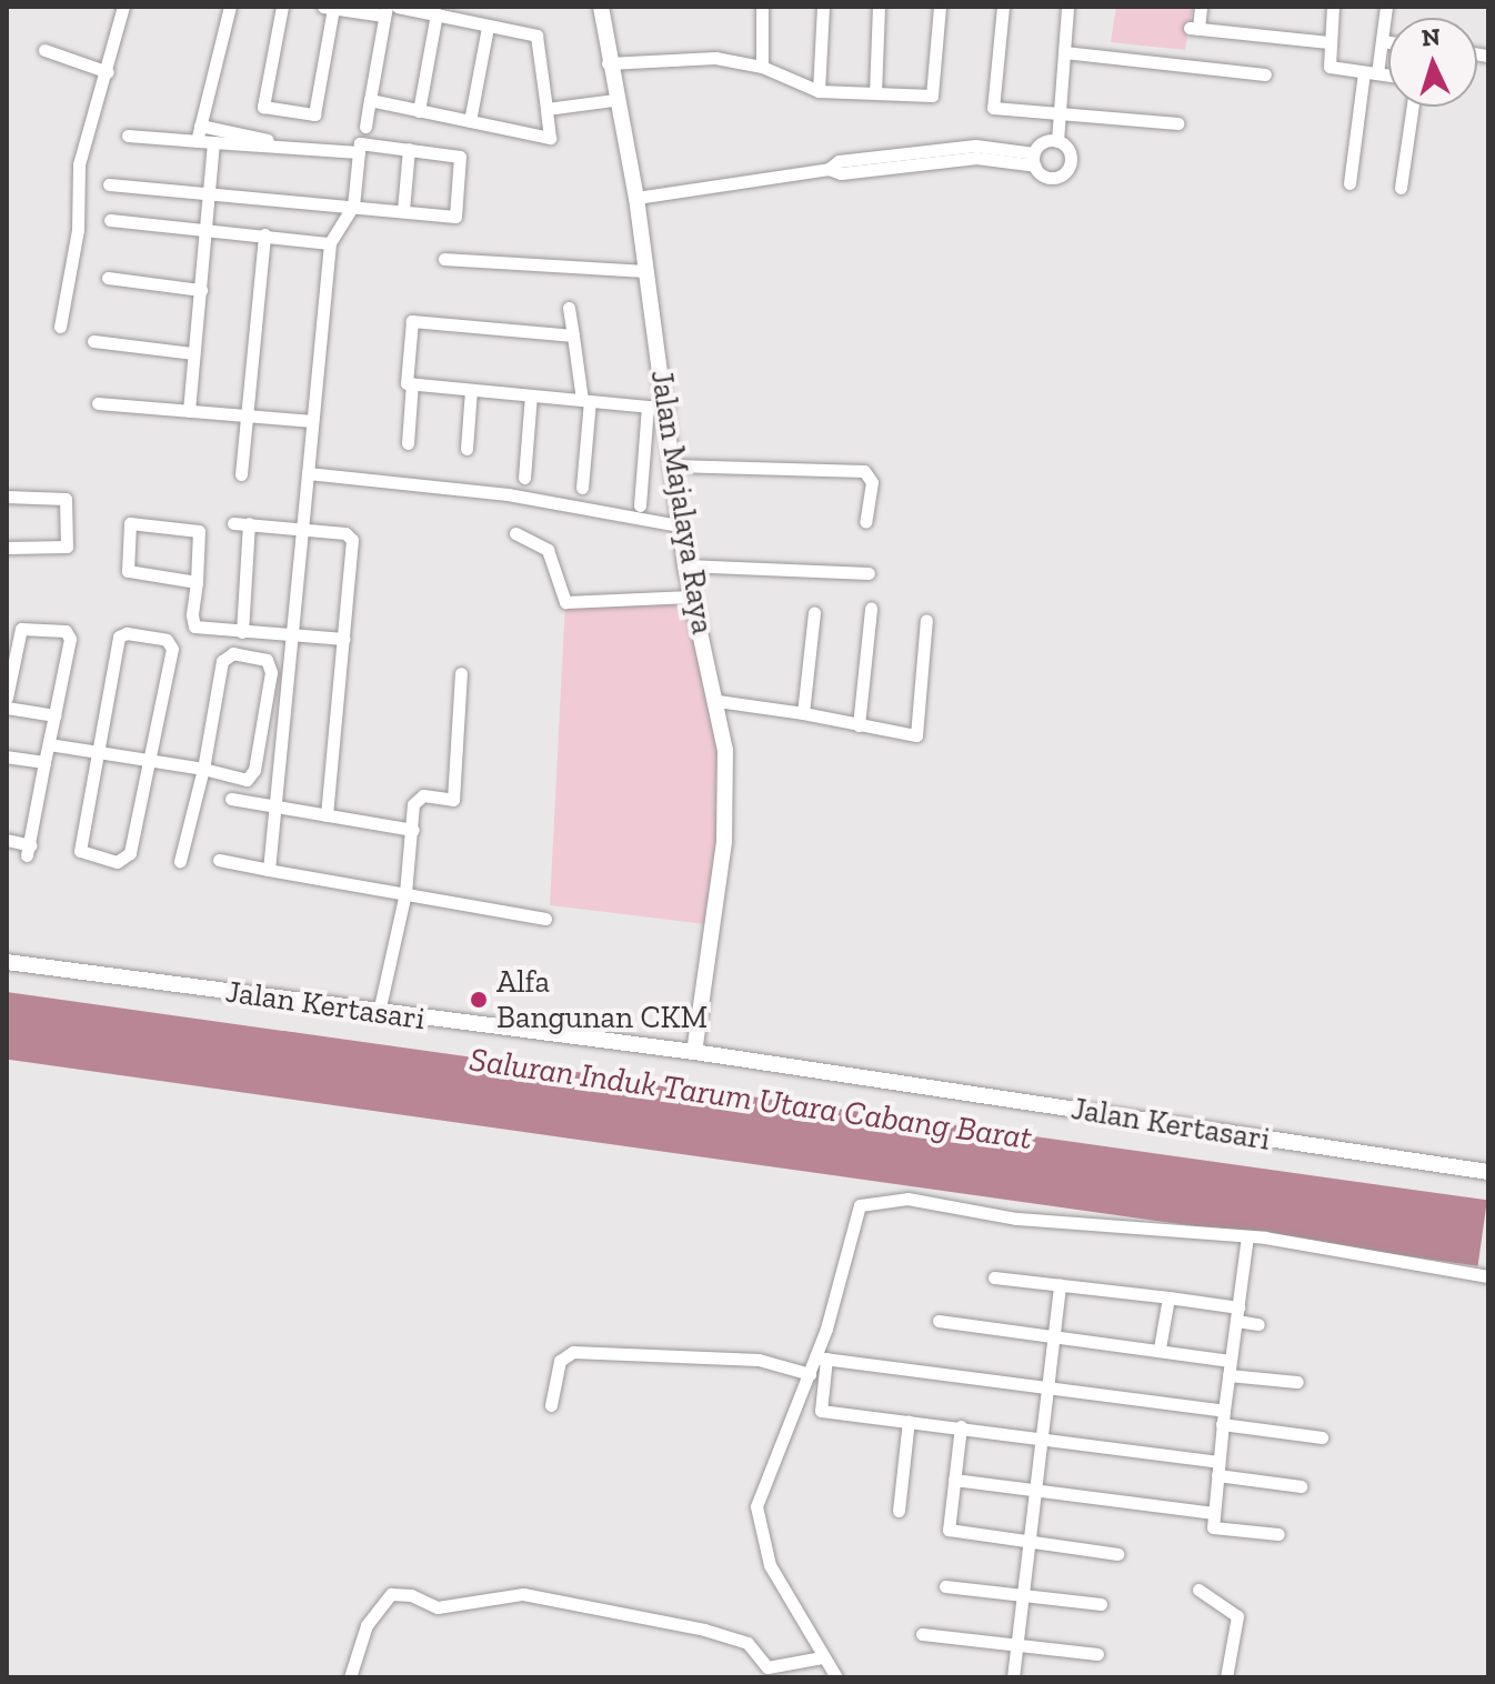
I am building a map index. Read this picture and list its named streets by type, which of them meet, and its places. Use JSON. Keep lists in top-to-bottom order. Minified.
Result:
{"streets":{"street":["Jalan Majalaya Raya","Jalan Kertasari"]},"crossings":[["Jalan Majalaya Raya","Jalan Kertasari"]],"water":["Saluran Induk Tarum Utara Cabang Barat"],"places":["Alfa Bangunan CKM"],"north":"top"}
